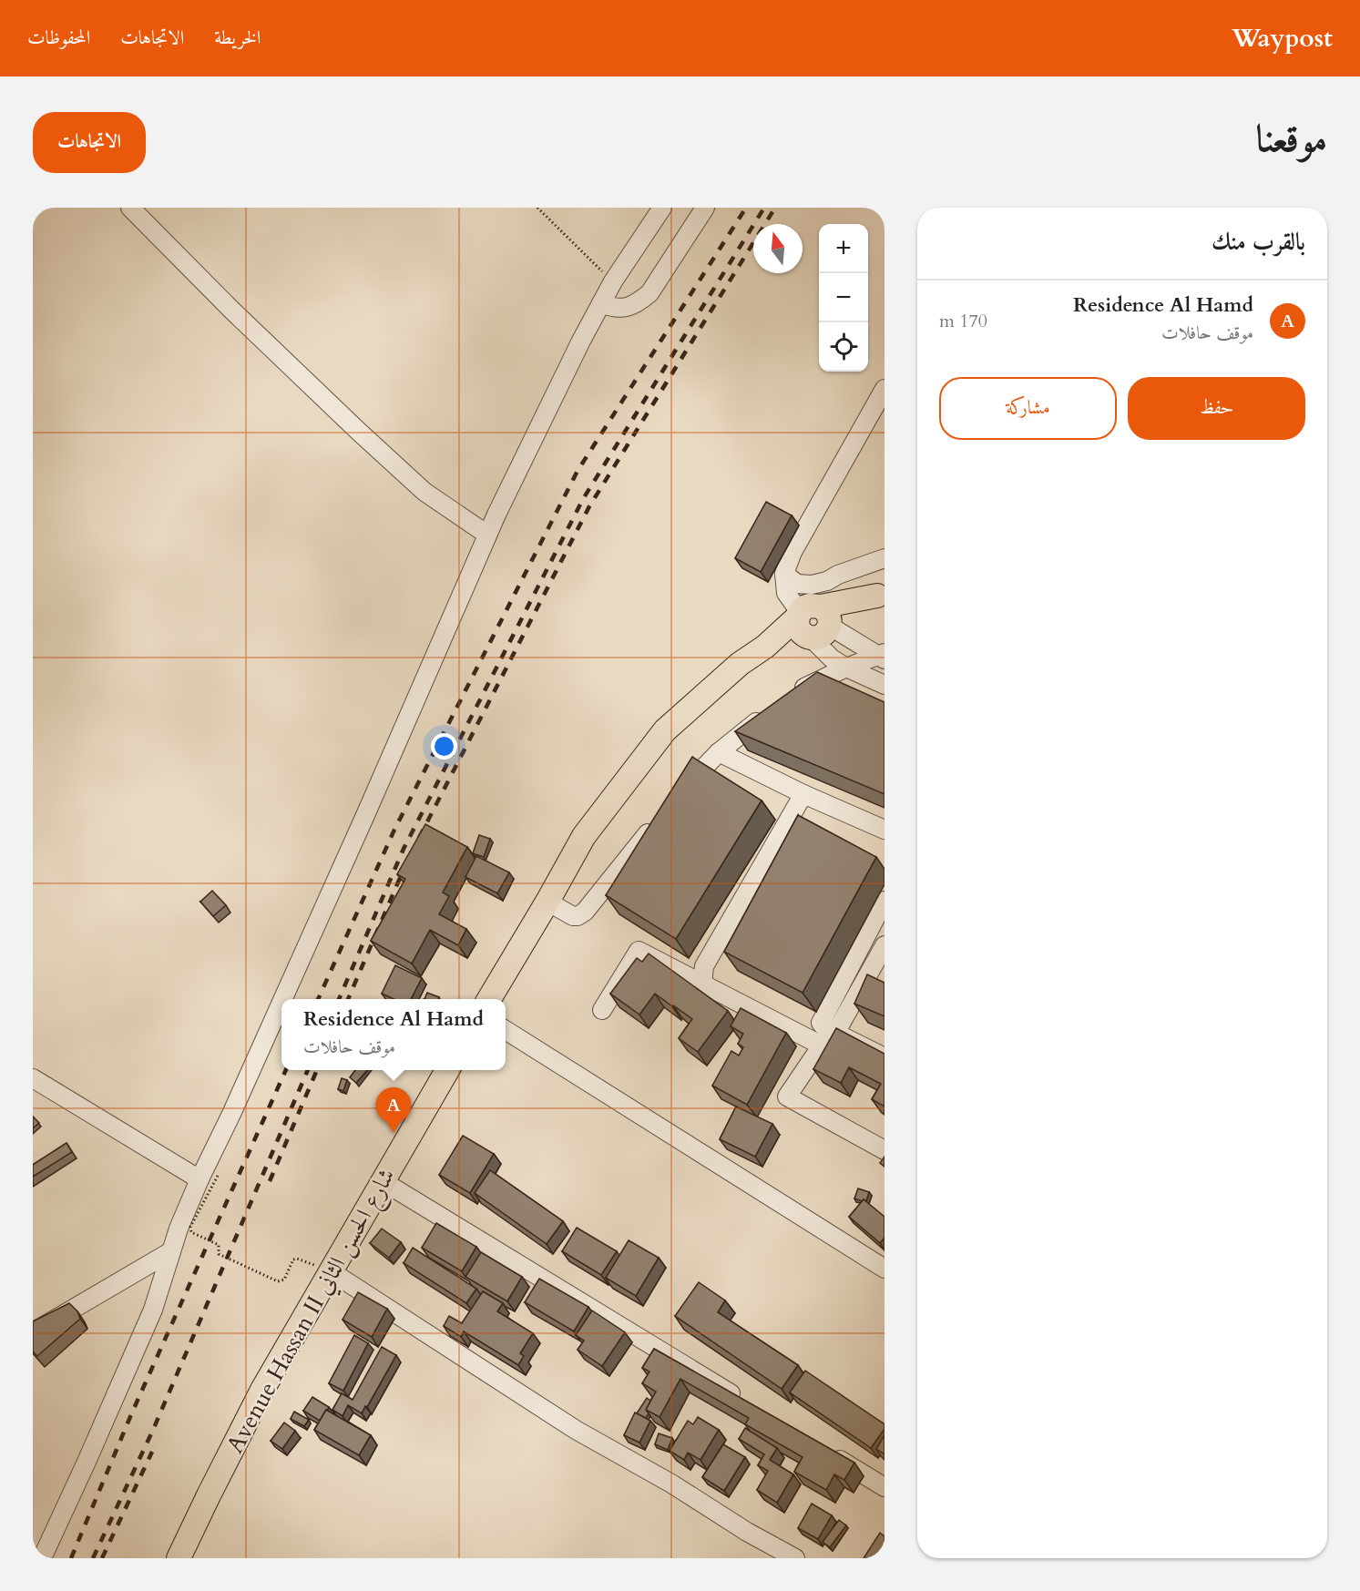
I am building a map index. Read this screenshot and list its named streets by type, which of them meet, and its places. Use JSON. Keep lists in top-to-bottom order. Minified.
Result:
{"streets":{"main road":["Avenue Hassan II شارع الحسن الثاني"]},"north":"top","page":{"header":"Waypost","nav":["الخريطة","الاتجاهات","المحفوظات"],"title":"موقعنا","buttons":["الاتجاهات",["حفظ","مشاركة"]],"heading":"بالقرب منك","map_buttons":["+","−"],"list":[{"mark":"A","name":"Residence Al Hamd","note":"موقف حافلات","value":"170 m"}],"popup":["Residence Al Hamd","موقف حافلات"],"pins":"A"}}
